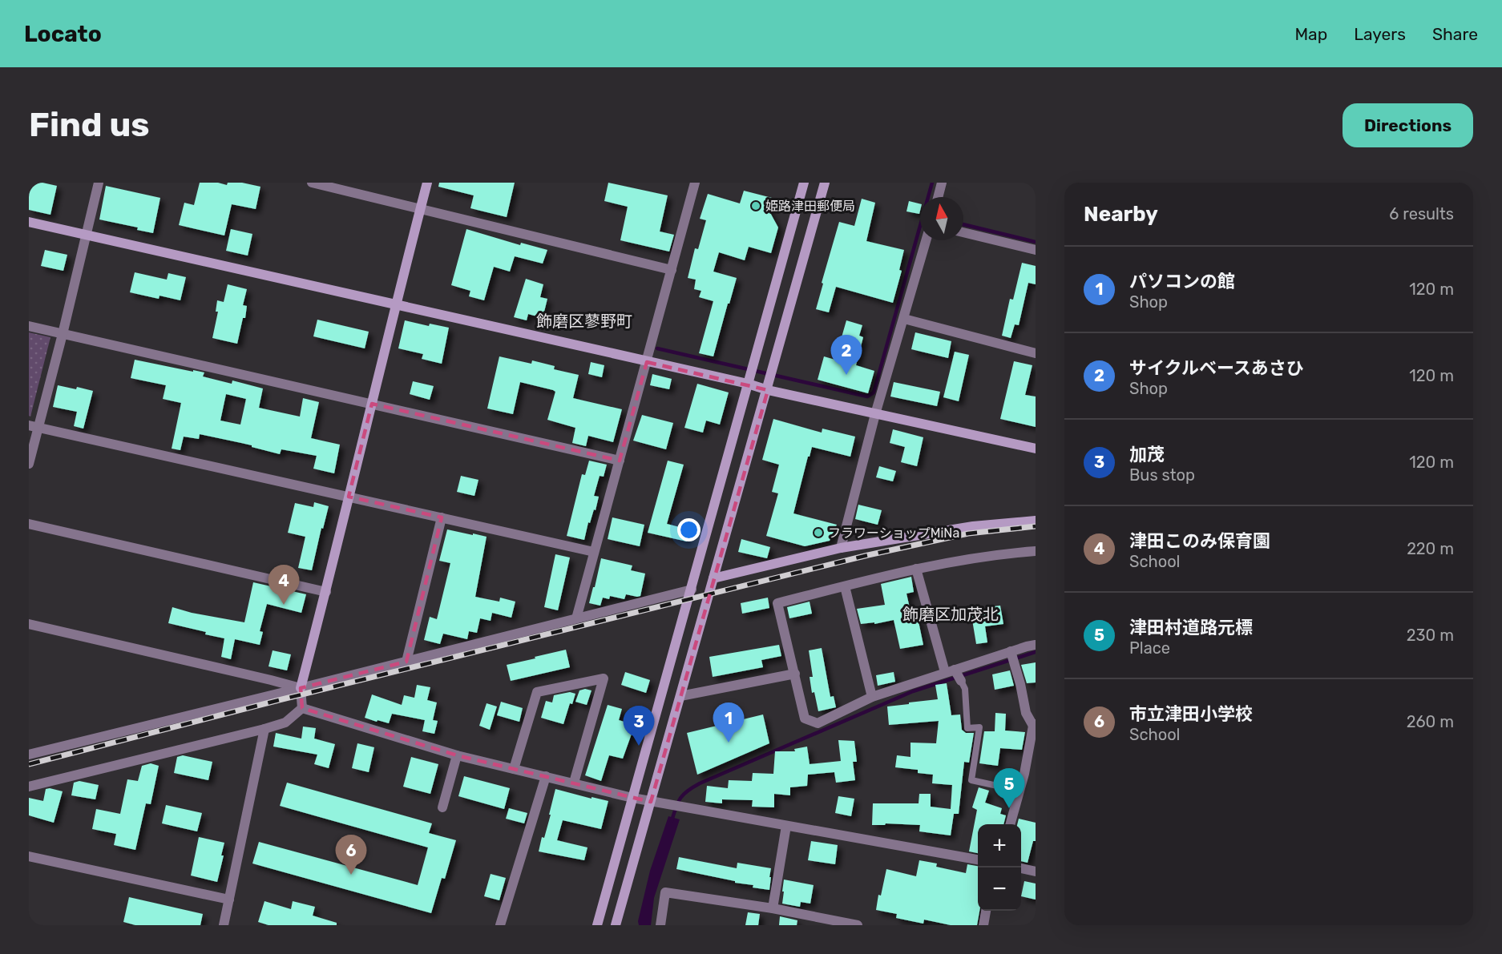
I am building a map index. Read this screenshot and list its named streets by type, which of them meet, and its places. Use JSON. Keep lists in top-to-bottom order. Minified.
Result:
{"districts":["飾磨区蓼野町","飾磨区加茂北"],"places":["姫路津田郵便局","フラワーショップMiNa"],"north":"top","page":{"header":"Locato","nav":["Map","Layers","Share"],"buttons":"Directions","title":"Find us","heading":["Nearby","6 results"],"list":[{"mark":"1","name":"パソコンの館","note":"Shop","value":"120 m"},{"mark":"2","name":"サイクルベースあさひ","note":"Shop","value":"120 m"},{"mark":"3","name":"加茂","note":"Bus stop","value":"120 m"},{"mark":"4","name":"津田このみ保育園","note":"School","value":"220 m"},{"mark":"5","name":"津田村道路元標","note":"Place","value":"230 m"},{"mark":"6","name":"市立津田小学校","note":"School","value":"260 m"}],"pins":["2","4","1","3","5","6"],"map_buttons":["+","−"]}}
